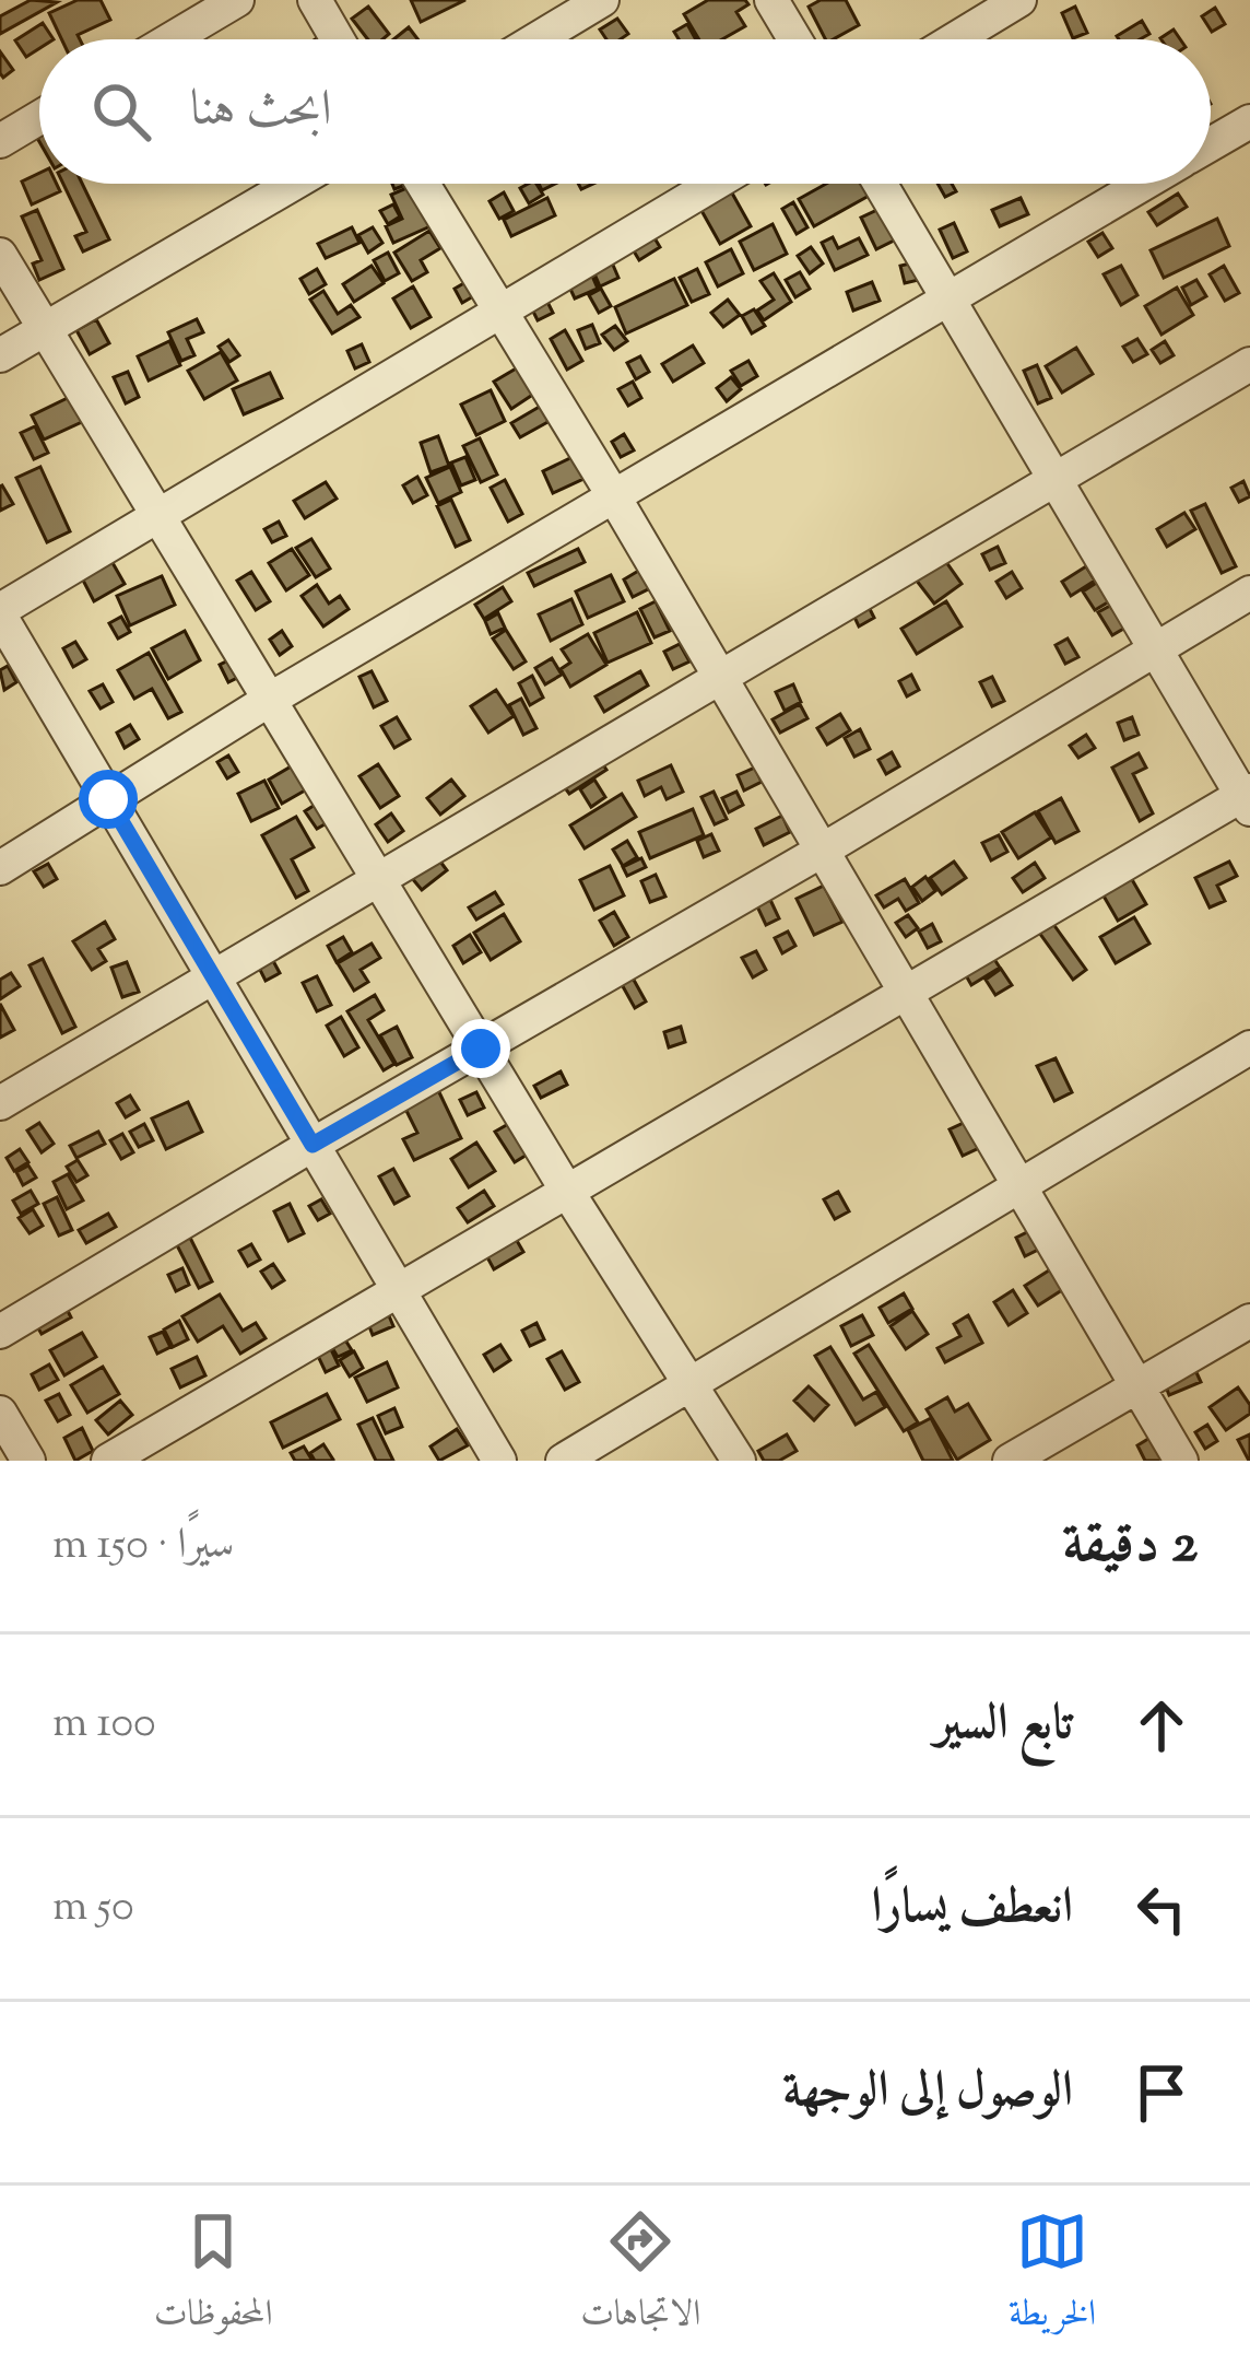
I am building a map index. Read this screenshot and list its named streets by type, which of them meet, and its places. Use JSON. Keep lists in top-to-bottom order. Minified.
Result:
{"page":{"search":"ابحث هنا","heading":["2 دقيقة","سيرًا · 150 m"],"list":[["تابع السير","100 m"],["انعطف يسارًا","50 m"],"الوصول إلى الوجهة"],"nav":["الخريطة","الاتجاهات","المحفوظات"]}}
